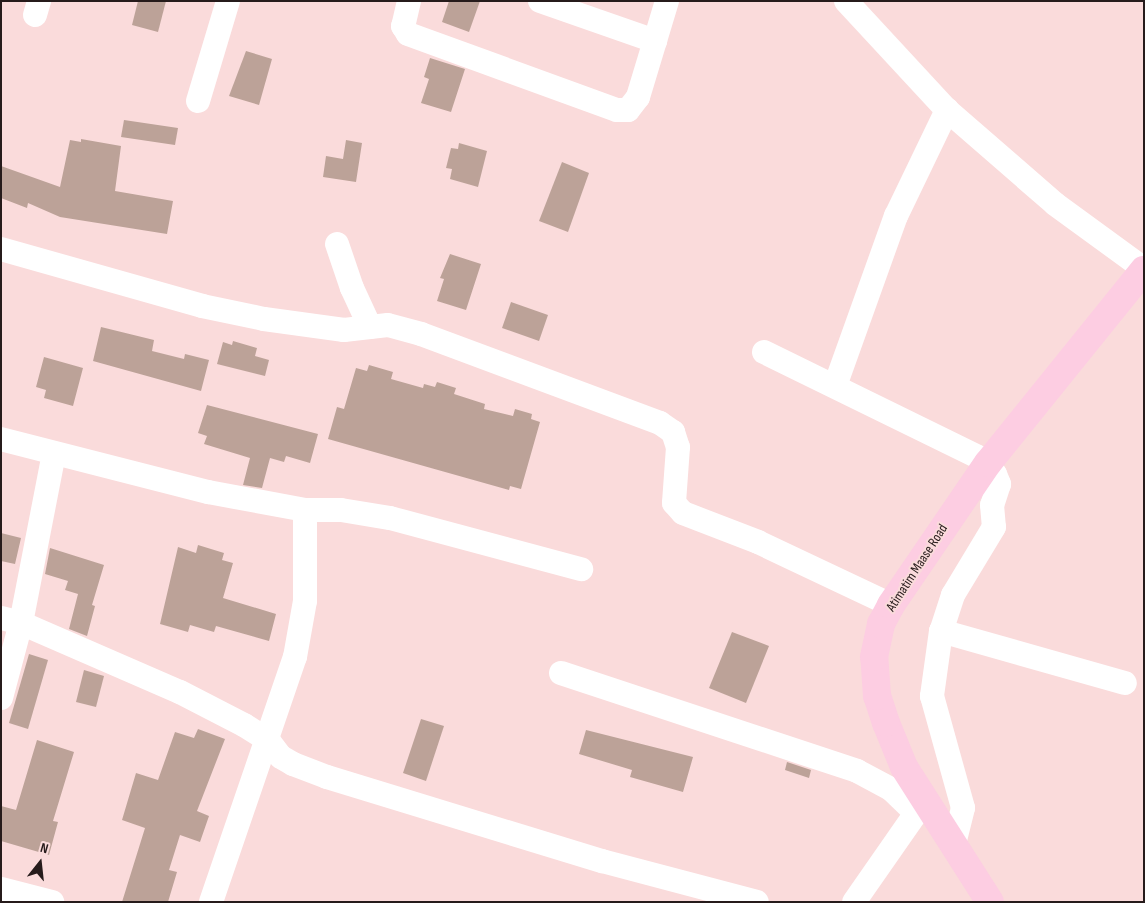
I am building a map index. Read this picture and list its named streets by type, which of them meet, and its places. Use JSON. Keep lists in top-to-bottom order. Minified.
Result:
{"streets":{"main road":["Atimatim Maase Road"]},"north":"top"}
